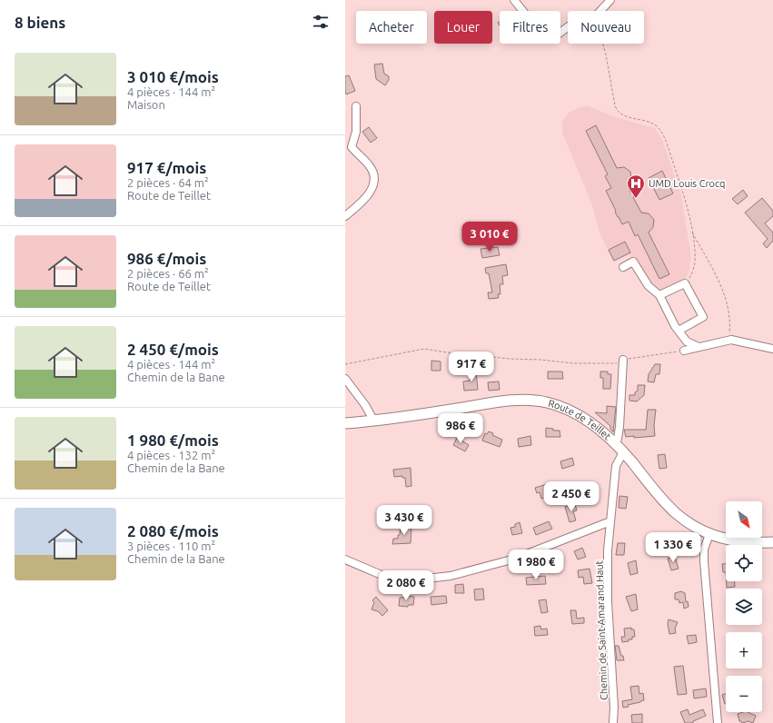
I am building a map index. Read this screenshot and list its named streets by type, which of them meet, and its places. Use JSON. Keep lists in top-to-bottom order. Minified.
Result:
{"streets":{"main road":["Route de Teillet"],"street":["Chemin de Saint-Amarand Haut"]},"crossings":[["Route de Teillet","Chemin de Saint-Amarand Haut"]],"places":{"hospital":["UMD Louis Crocq"]},"north":"bottom right","page":{"heading":"8 biens","chip":["Acheter","Louer","Filtres","Nouveau"],"list":[{"name":"3 010 €/mois","note":"4 pièces · 144 m² · Maison"},{"name":"917 €/mois","note":"2 pièces · 64 m² · Route de Teillet"},{"name":"986 €/mois","note":"2 pièces · 66 m² · Route de Teillet"},{"name":"2 450 €/mois","note":"4 pièces · 144 m² · Chemin de la Bane"},{"name":"1 980 €/mois","note":"4 pièces · 132 m² · Chemin de la Bane"},{"name":"2 080 €/mois","note":"3 pièces · 110 m² · Chemin de la Bane"}],"price":["3 010 €","917 €","986 €","2 450 €","3 430 €","1 330 €","1 980 €","2 080 €"],"map_buttons":["+","−"]}}
